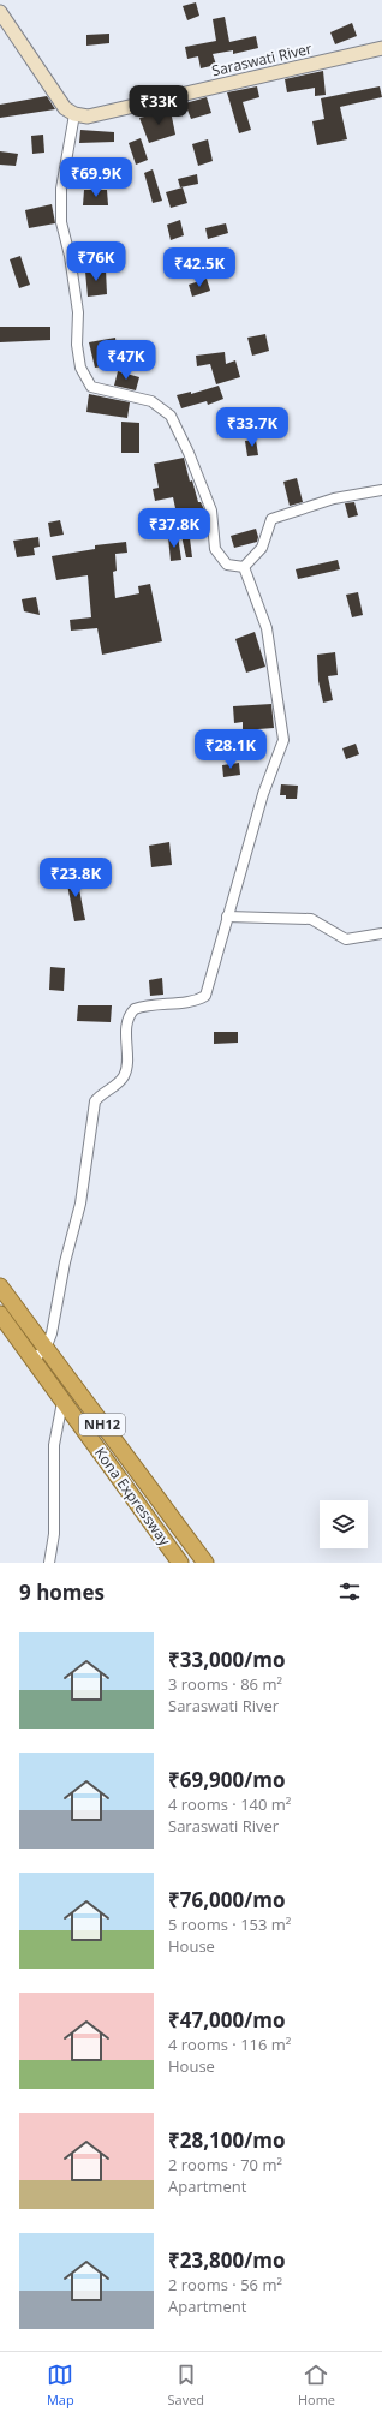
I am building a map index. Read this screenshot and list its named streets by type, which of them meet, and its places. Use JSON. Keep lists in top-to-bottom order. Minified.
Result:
{"streets":{"highway":["NH12","Kona Expressway"],"main road":["Saraswati River"]},"page":{"price":["₹33K","₹69.9K","₹76K","₹42.5K","₹47K","₹33.7K","₹37.8K","₹28.1K","₹23.8K"],"heading":"9 homes","list":[{"name":"₹33,000/mo","note":"3 rooms · 86 m² · Saraswati River"},{"name":"₹69,900/mo","note":"4 rooms · 140 m² · Saraswati River"},{"name":"₹76,000/mo","note":"5 rooms · 153 m² · House"},{"name":"₹47,000/mo","note":"4 rooms · 116 m² · House"},{"name":"₹28,100/mo","note":"2 rooms · 70 m² · Apartment"},{"name":"₹23,800/mo","note":"2 rooms · 56 m² · Apartment"}],"tabs":["Map","Saved","Home"]}}
